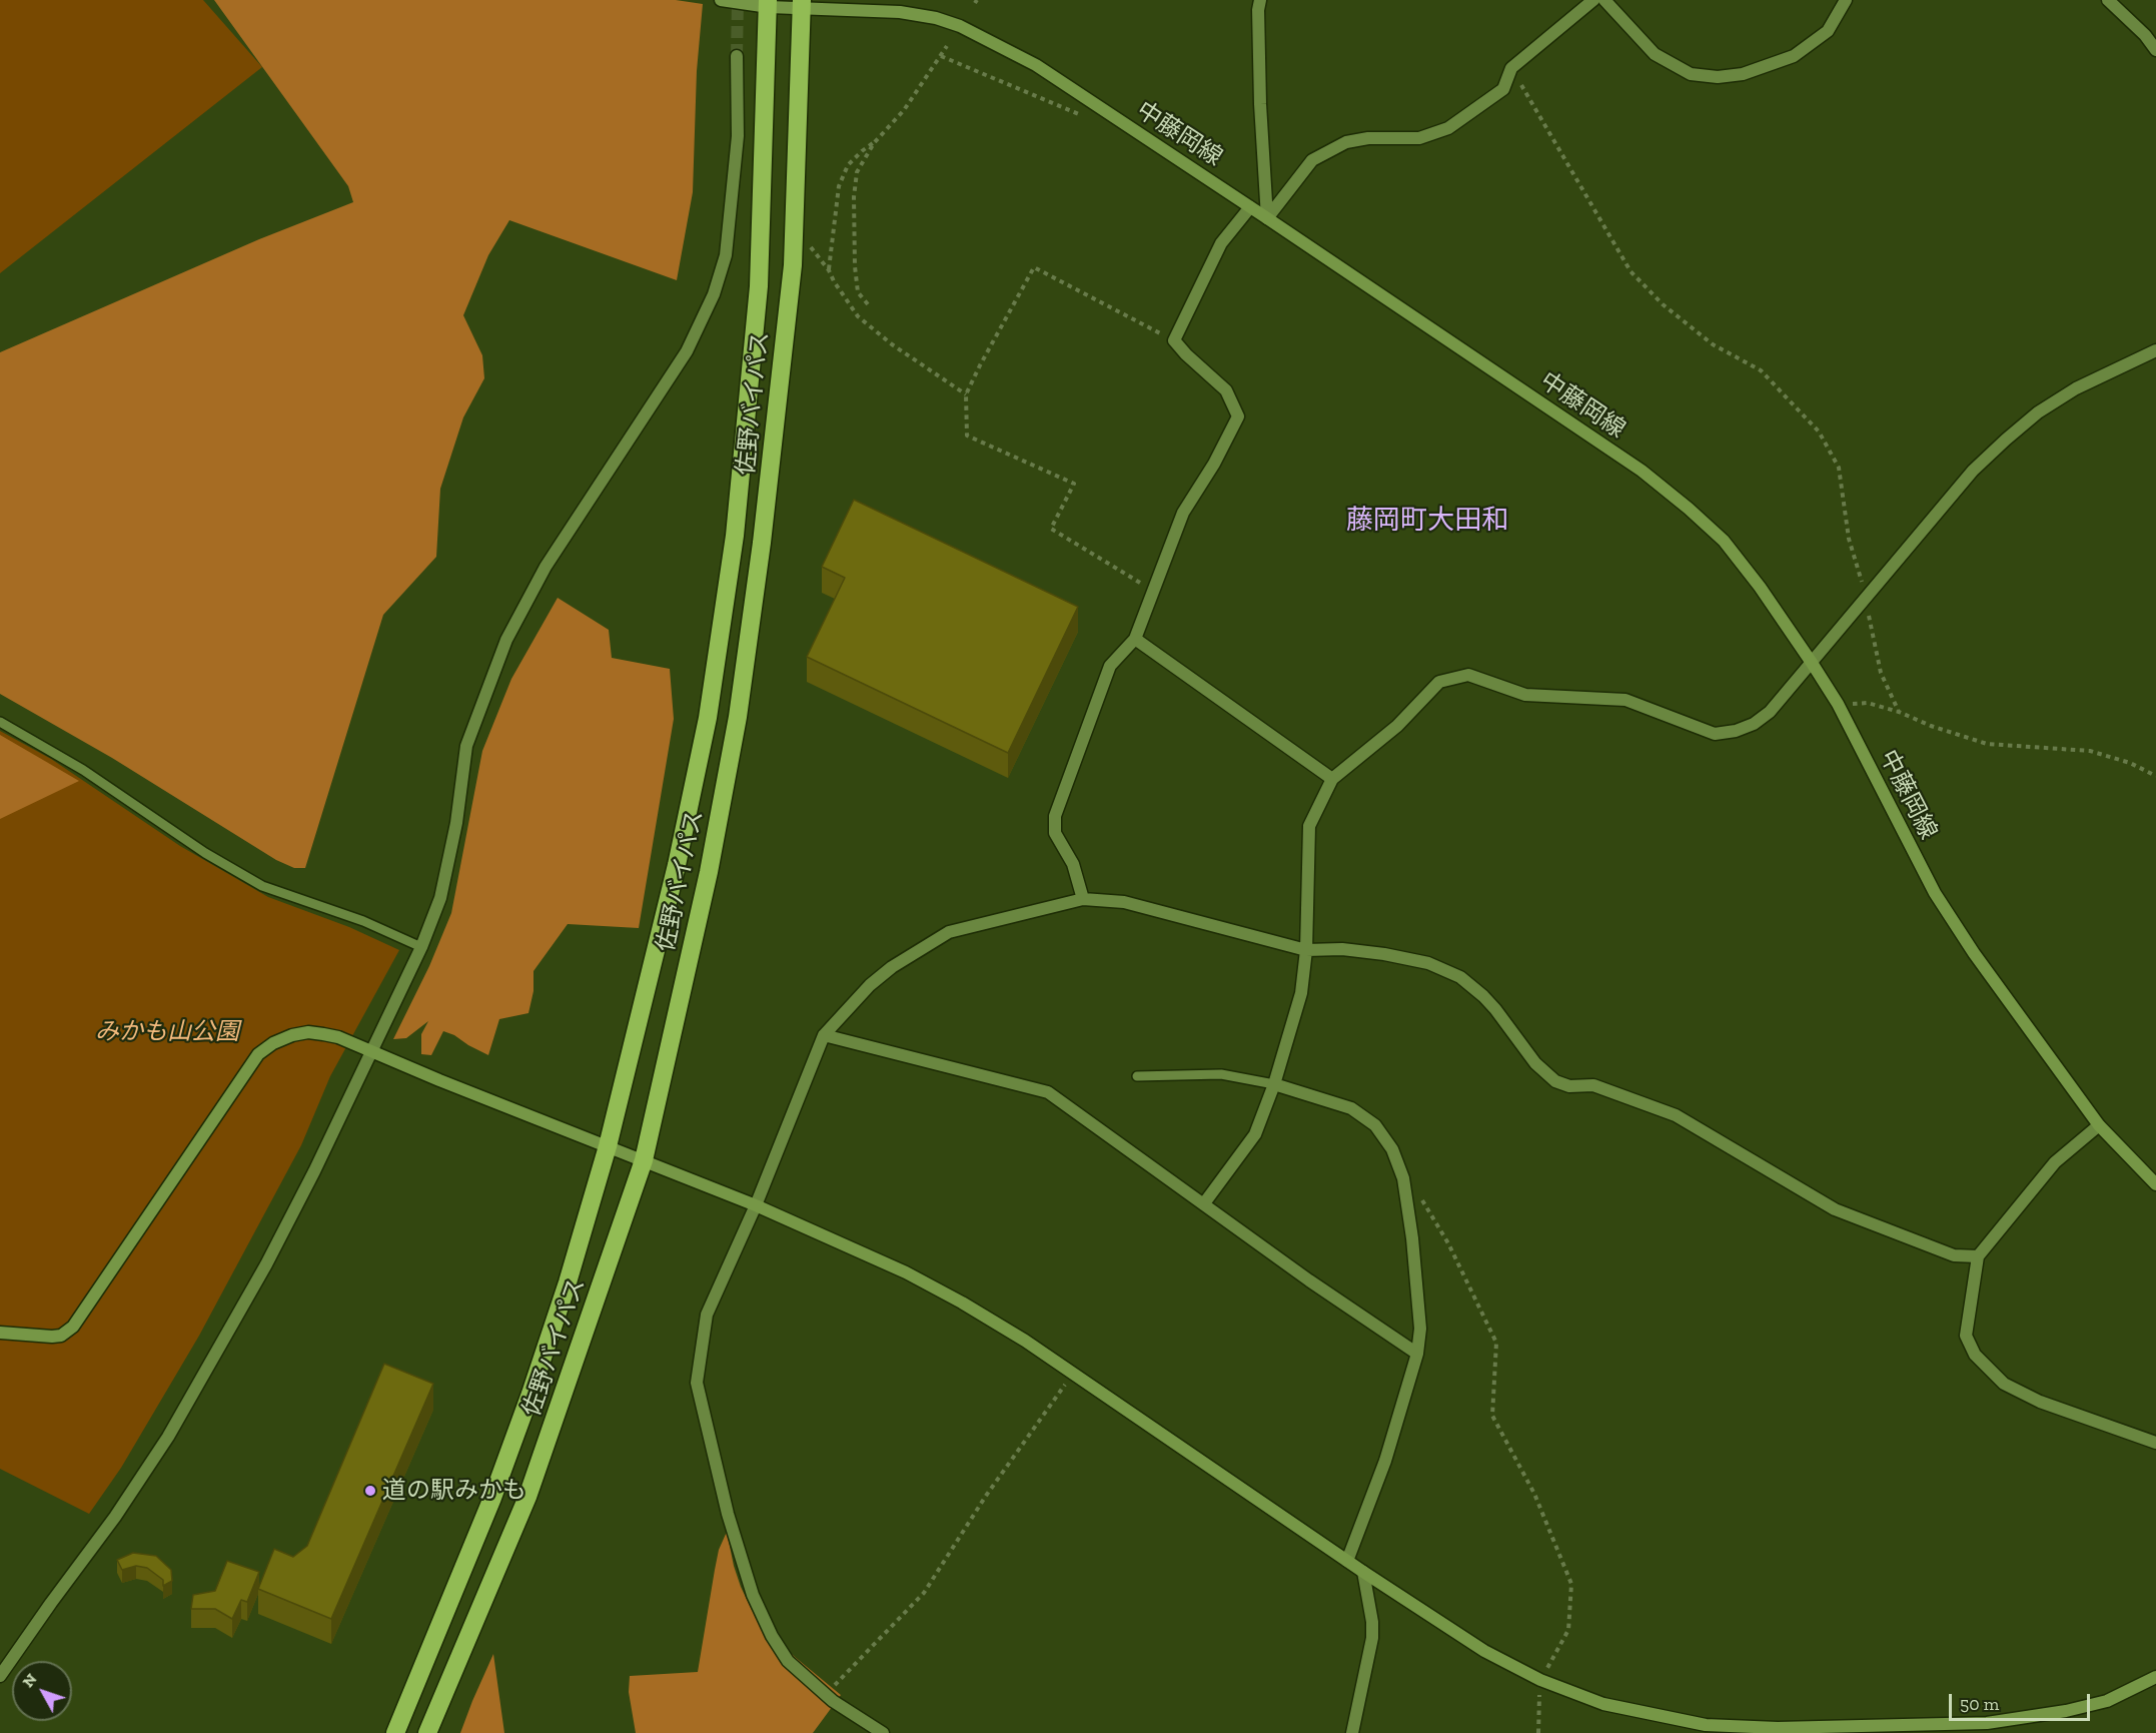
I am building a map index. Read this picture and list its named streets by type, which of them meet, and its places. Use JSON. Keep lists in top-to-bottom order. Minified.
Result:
{"streets":{"highway":["佐野バイパス"],"street":["中藤岡線"]},"crossings":[["中藤岡線","佐野バイパス"]],"districts":["藤岡町大田和"],"parks":["みかも山公園"],"places":["道の駅みかも"],"scale_bar":"50 m","north":"top left"}
